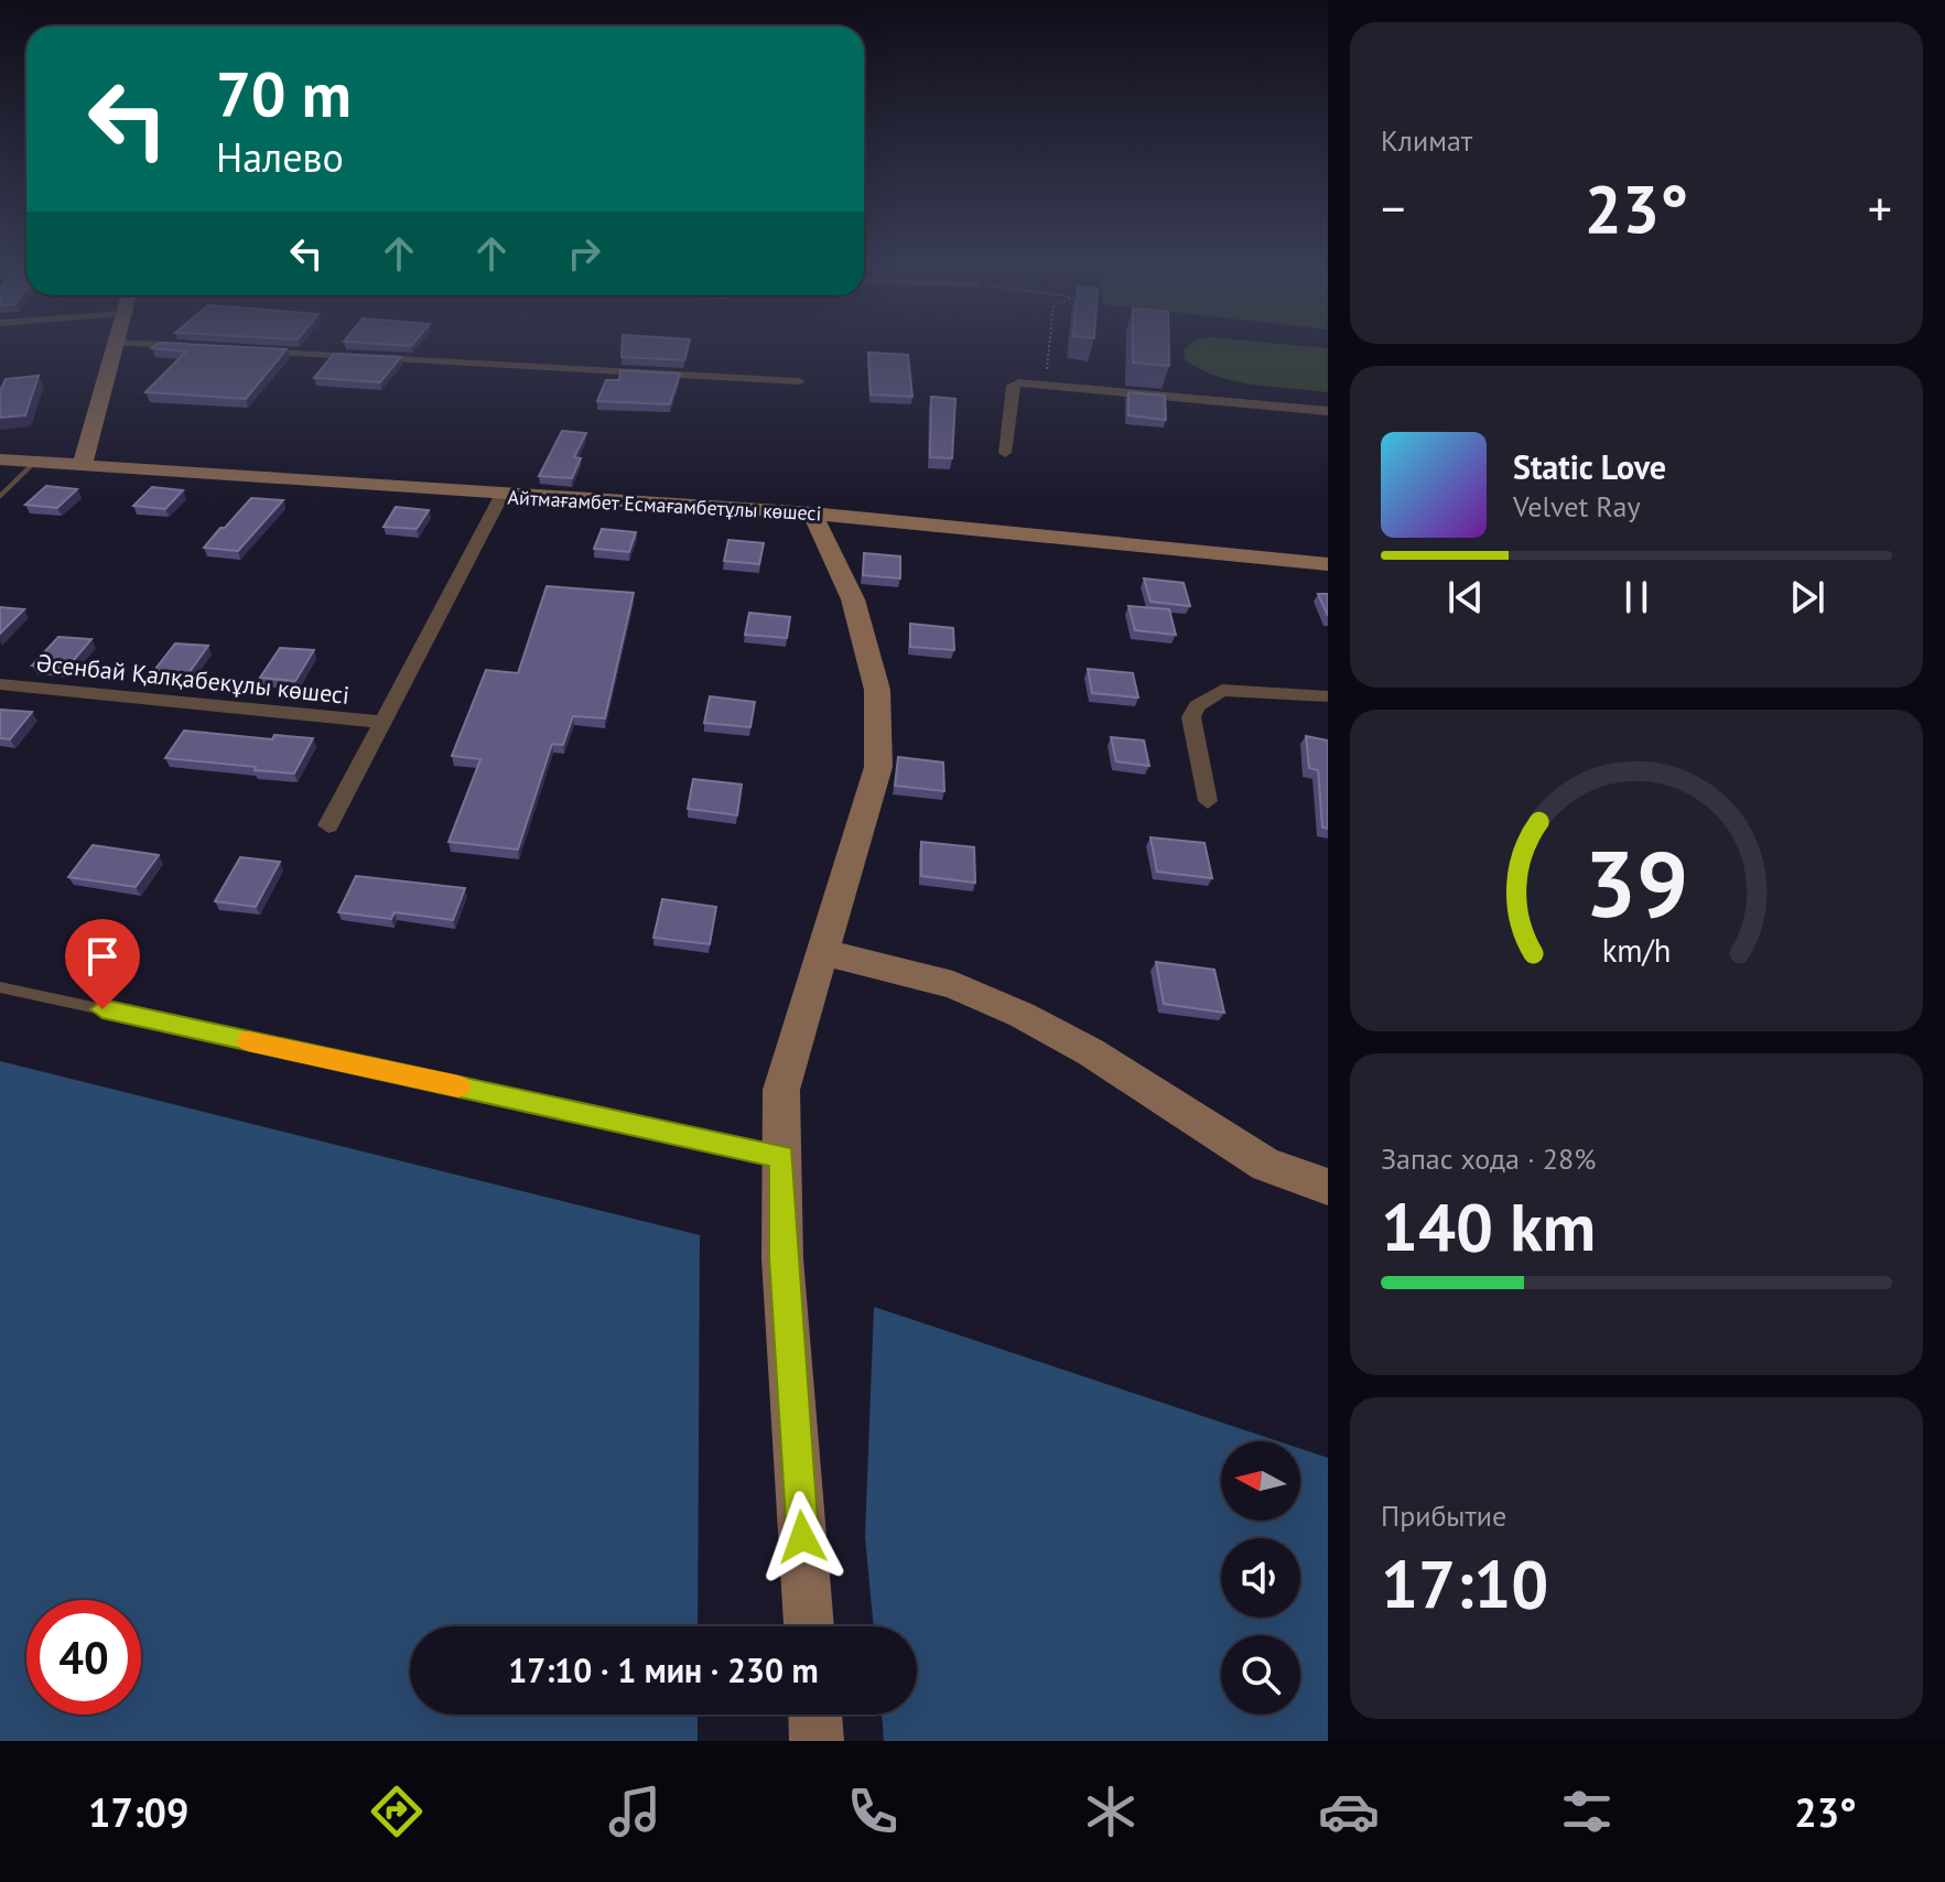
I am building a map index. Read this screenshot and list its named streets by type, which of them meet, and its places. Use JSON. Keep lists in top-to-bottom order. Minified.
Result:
{"streets":{"street":["Айтмағамбет Есмағамбетұлы көшесі","Әсенбай Қалқабекұлы көшесі"]},"north":"left","page":{"tile":["Климат",["Запас хода · 28%","140 km"],["Прибытие","17:10"]],"turn":["70 m","Налево"],"heat":["−","23°","+"],"song":["Static Love","Velvet Ray"],"limit":"40","trip":"17:10 · 1 мин · 230 m","tabs":["17:09","23°"],"gauge":["39","km/h"]}}
